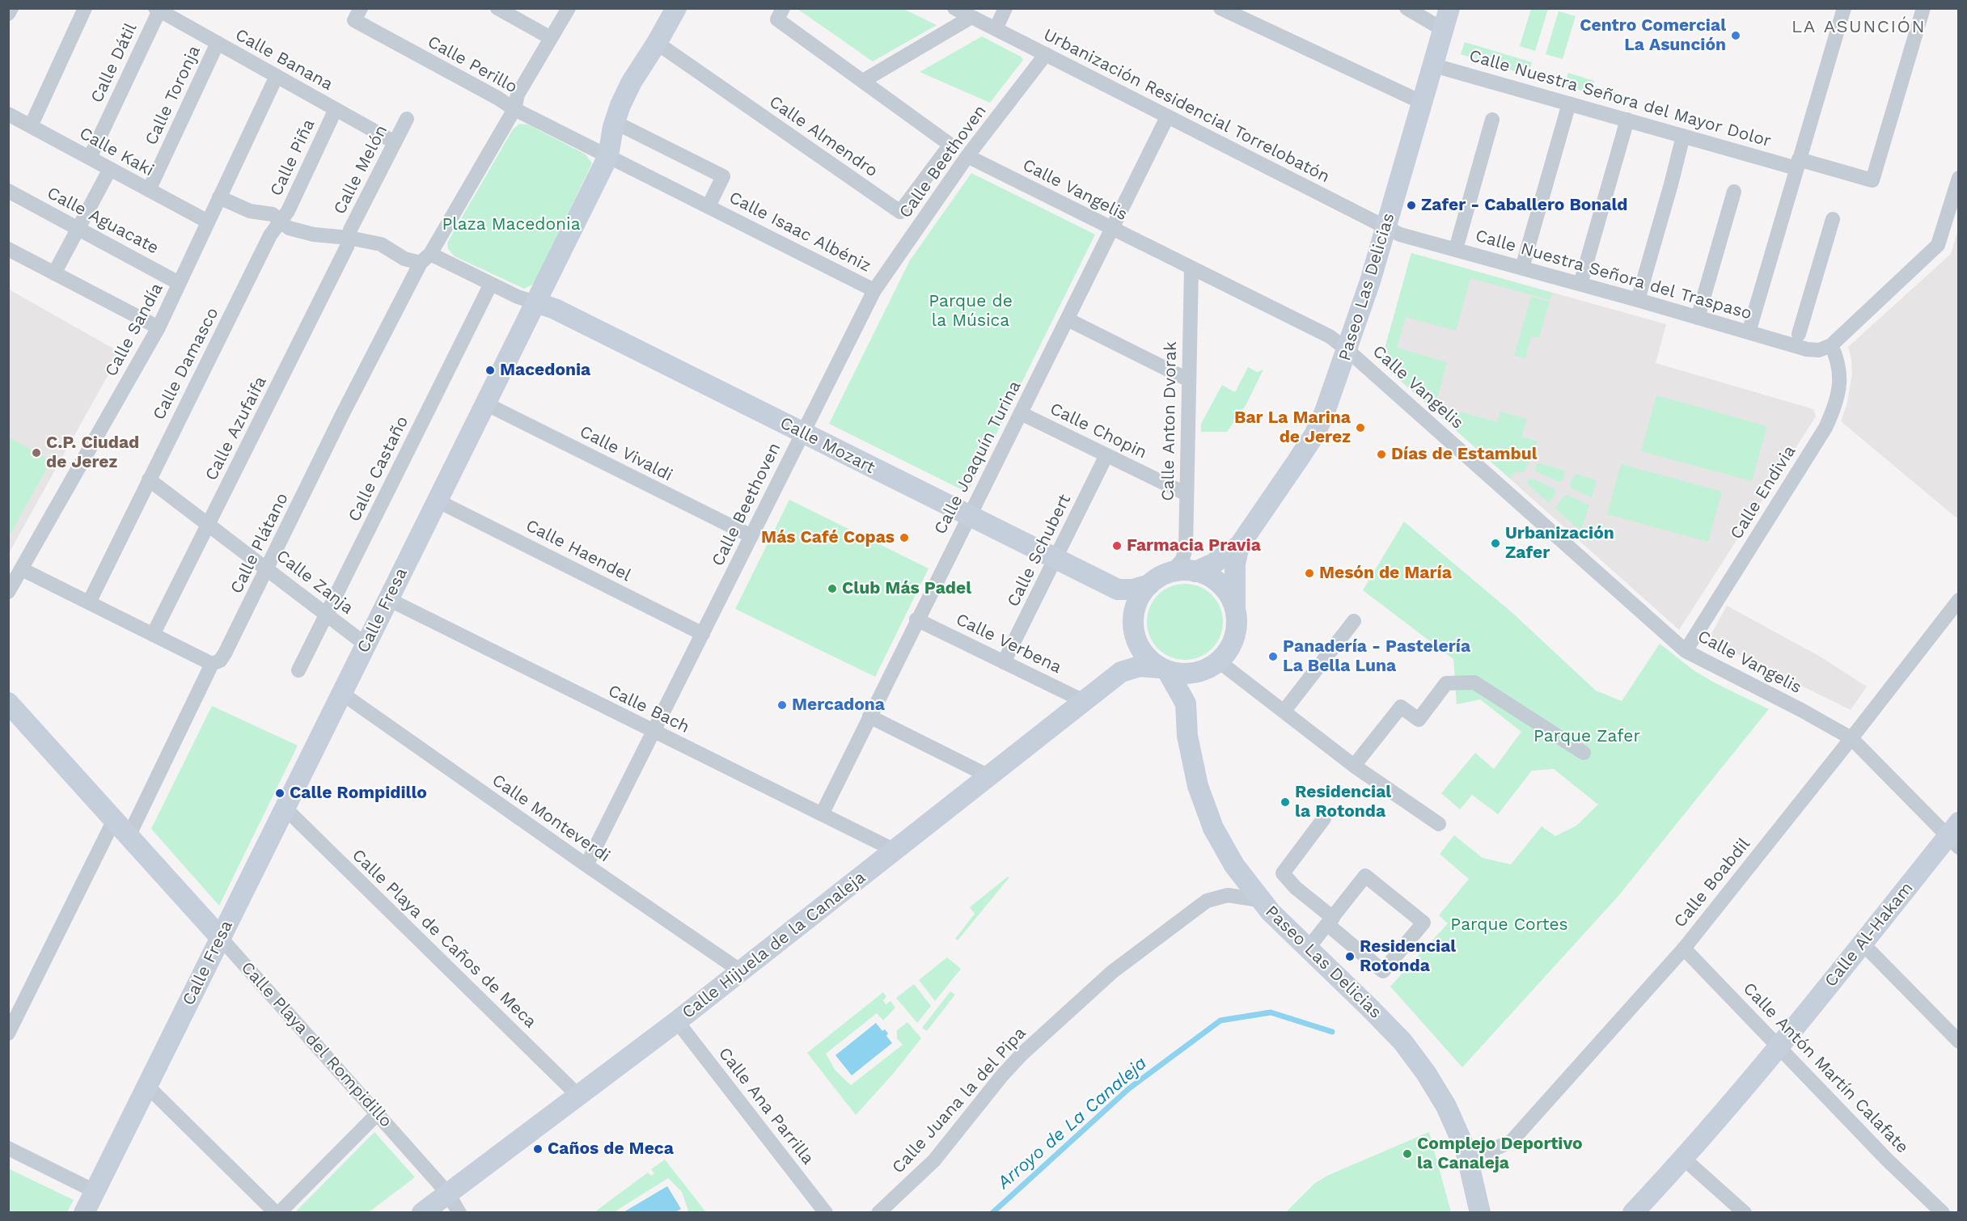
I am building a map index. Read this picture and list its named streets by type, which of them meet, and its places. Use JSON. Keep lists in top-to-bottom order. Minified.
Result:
{"streets":{"street":["Calle Banana","Calle Dátil","Calle Perillo","Calle Toronja","Calle Nuestra Señora del Mayor Dolor","Urbanización Residencial Torrelobatón","Calle Almendro","Calle Kaki","Calle Piña","Calle Beethoven","Calle Melón","Calle Vangelis","Calle Aguacate","Calle Isaac Albéniz","Calle Nuestra Señora del Traspaso","Paseo Las Delicias","Calle Sandía","Calle Damasco","Calle Anton Dvorak","Calle Azufaifa","Calle Chopin","Calle Mozart","Calle Vivaldi","Calle Joaquín Turina","Calle Castaño","Calle Endivia","Calle Plátano","Calle Haendel","Calle Schubert","Calle Zanja","Calle Fresa","Calle Verbena","Calle Bach","Calle Monteverdi","Calle Boabdil","Calle Al-Hakam","Calle Playa de Caños de Meca","Calle Hijuela de la Canaleja","Calle Playa del Rompidillo","Calle Antón Martín Calafate","Calle Juana la del Pipa","Calle Ana Parrilla"]},"crossings":[["Calle Banana","Calle Dátil"],["Calle Banana","Calle Toronja"],["Calle Banana","Calle Piña"],["Calle Banana","Calle Melón"],["Calle Banana","Calle Sandía"],["Calle Dátil","Calle Kaki"],["Calle Perillo","Calle Plátano"],["Calle Toronja","Calle Kaki"],["Calle Nuestra Señora del Mayor Dolor","Paseo Las Delicias"],["Urbanización Residencial Torrelobatón","Calle Beethoven"],["Urbanización Residencial Torrelobatón","Calle Nuestra Señora del Traspaso"],["Urbanización Residencial Torrelobatón","Paseo Las Delicias"],["Urbanización Residencial Torrelobatón","Calle Joaquín Turina"],["Calle Almendro","Calle Fresa"],["Calle Kaki","Calle Sandía"],["Calle Piña","Calle Damasco"],["Calle Beethoven","Calle Vangelis"],["Calle Beethoven","Calle Isaac Albéniz"],["Calle Beethoven","Calle Mozart"],["Calle Beethoven","Calle Vivaldi"],["Calle Beethoven","Calle Haendel"],["Calle Beethoven","Calle Bach"],["Calle Beethoven","Calle Monteverdi"],["Calle Melón","Calle Azufaifa"],["Calle Vangelis","Paseo Las Delicias"],["Calle Vangelis","Calle Anton Dvorak"],["Calle Vangelis","Calle Joaquín Turina"],["Calle Vangelis","Calle Endivia"],["Calle Vangelis","Calle Boabdil"],["Calle Vangelis","Calle Al-Hakam"],["Calle Aguacate","Calle Sandía"],["Calle Isaac Albéniz","Calle Fresa"],["Calle Nuestra Señora del Traspaso","Paseo Las Delicias"],["Calle Nuestra Señora del Traspaso","Calle Endivia"],["Paseo Las Delicias","Calle Anton Dvorak"],["Paseo Las Delicias","Calle Boabdil"],["Paseo Las Delicias","Calle Hijuela de la Canaleja"],["Paseo Las Delicias","Calle Juana la del Pipa"],["Calle Damasco","Calle Zanja"],["Calle Anton Dvorak","Calle Chopin"],["Calle Anton Dvorak","Calle Hijuela de la Canaleja"],["Calle Azufaifa","Calle Zanja"],["Calle Chopin","Calle Joaquín Turina"],["Calle Chopin","Calle Schubert"],["Calle Mozart","Calle Joaquín Turina"],["Calle Mozart","Calle Schubert"],["Calle Mozart","Calle Fresa"],["Calle Vivaldi","Calle Fresa"],["Calle Joaquín Turina","Calle Verbena"],["Calle Joaquín Turina","Calle Bach"],["Calle Castaño","Calle Zanja"],["Calle Plátano","Calle Zanja"],["Calle Plátano","Calle Playa del Rompidillo"],["Calle Haendel","Calle Fresa"],["Calle Schubert","Calle Verbena"],["Calle Zanja","Calle Fresa"],["Calle Fresa","Calle Bach"],["Calle Fresa","Calle Monteverdi"],["Calle Fresa","Calle Playa de Caños de Meca"],["Calle Fresa","Calle Playa del Rompidillo"],["Calle Verbena","Calle Hijuela de la Canaleja"],["Calle Bach","Calle Hijuela de la Canaleja"],["Calle Monteverdi","Calle Hijuela de la Canaleja"],["Calle Boabdil","Calle Antón Martín Calafate"],["Calle Al-Hakam","Calle Antón Martín Calafate"],["Calle Playa de Caños de Meca","Calle Hijuela de la Canaleja"],["Calle Hijuela de la Canaleja","Calle Playa del Rompidillo"],["Calle Hijuela de la Canaleja","Calle Ana Parrilla"]],"districts":["LA ASUNCIÓN"],"water":["Arroyo de La Canaleja"],"parks":["Plaza Macedonia","Parque de la Música","Parque Zafer","Parque Cortes"],"places":["Centro Comercial La Asunción","Zafer - Caballero Bonald","Macedonia","Bar La Marina de Jerez","C.P. Ciudad de Jerez","Días de Estambul","Más Café Copas","Urbanización Zafer","Farmacia Pravia","Mesón de María","Club Más Padel","Panadería - Pastelería La Bella Luna","Mercadona","Calle Rompidillo","Residencial la Rotonda","Residencial Rotonda","Caños de Meca","Complejo Deportivo la Canaleja"]}
